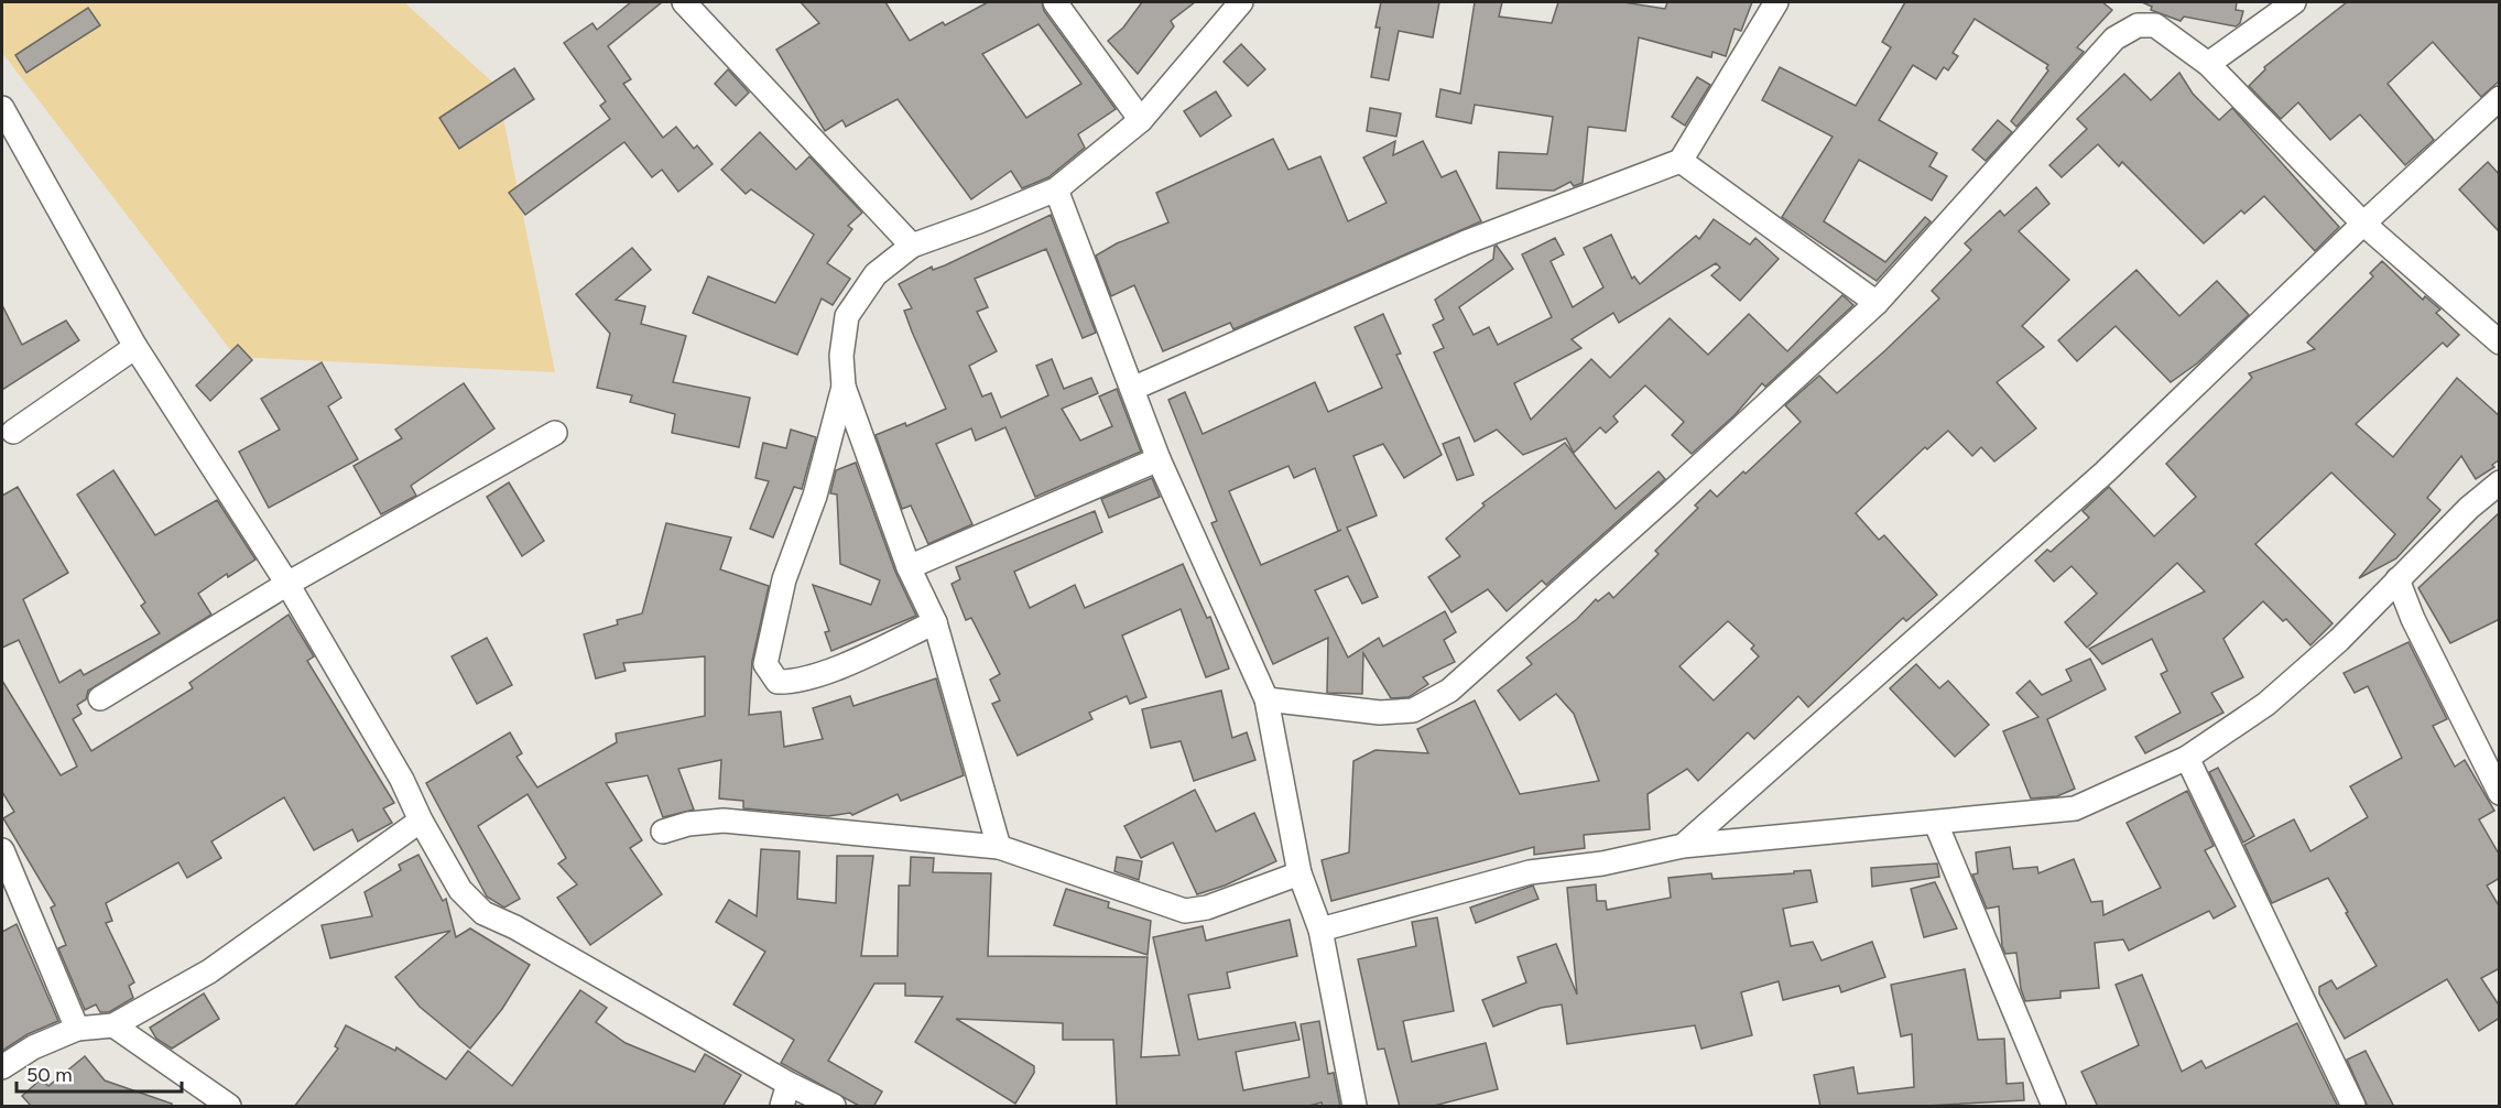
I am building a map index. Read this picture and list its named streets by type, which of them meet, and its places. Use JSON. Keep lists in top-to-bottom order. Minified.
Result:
{"scale_bar":"50 m"}
